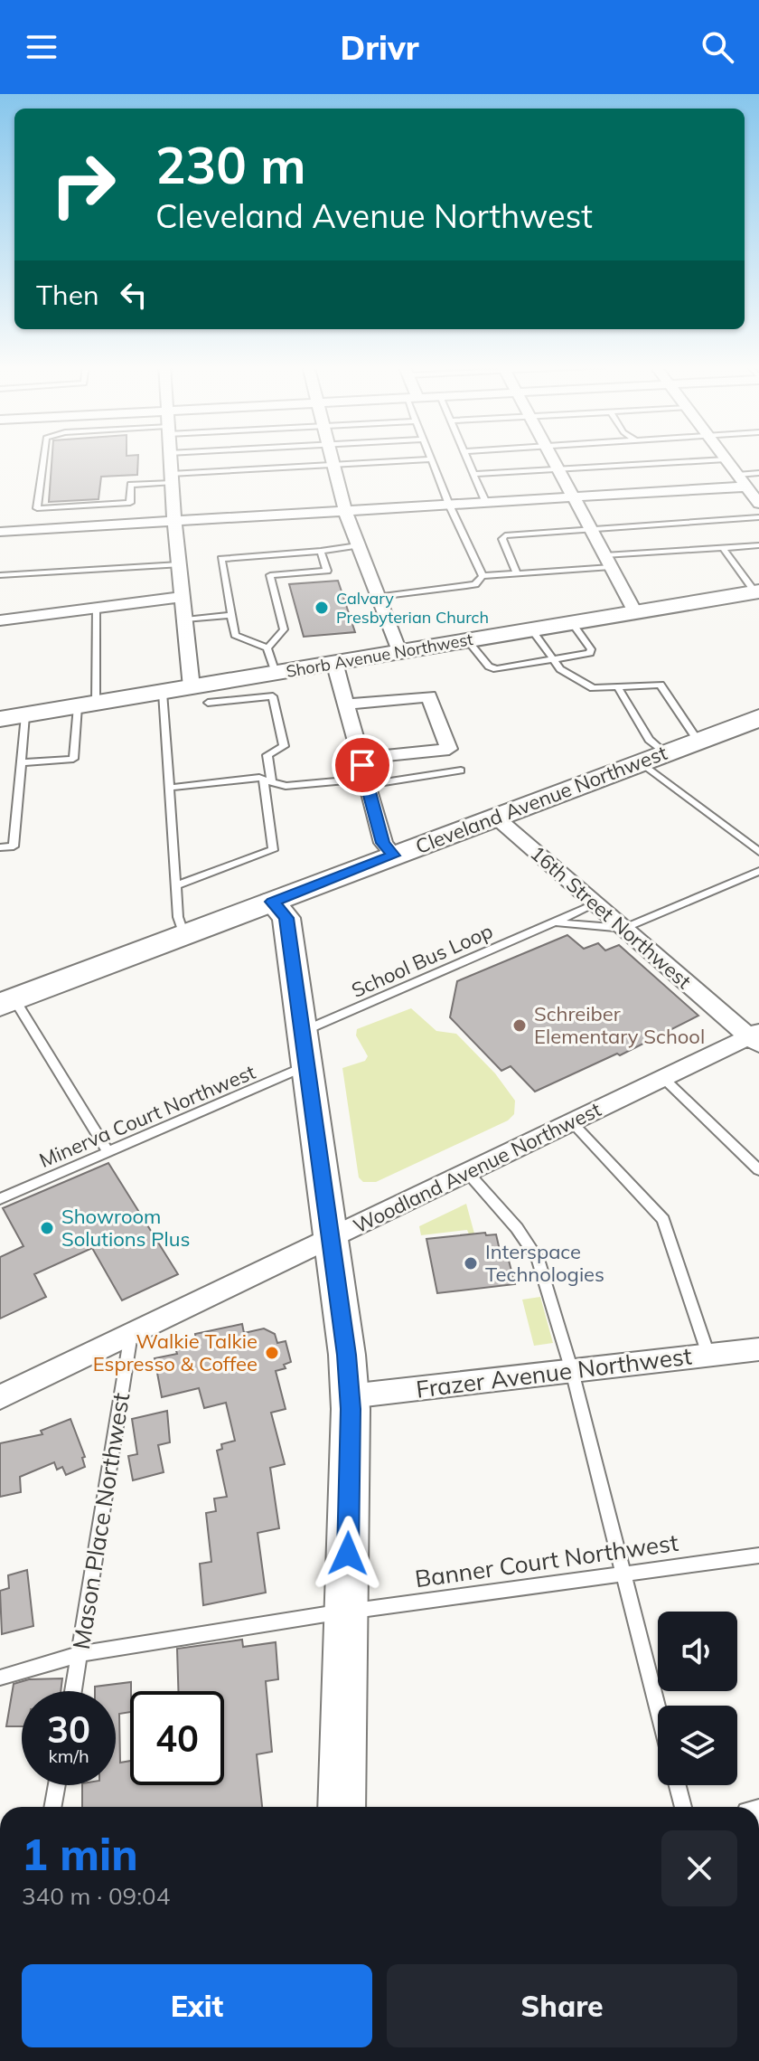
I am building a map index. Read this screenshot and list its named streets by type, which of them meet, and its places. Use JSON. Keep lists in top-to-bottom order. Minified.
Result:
{"streets":{"main road":["Cleveland Avenue Northwest"],"street":["Shorb Avenue Northwest","16th Street Northwest","Woodland Avenue Northwest","Frazer Avenue Northwest"],"lane":["School Bus Loop","Minerva Court Northwest","Mason Place Northwest","Banner Court Northwest"]},"crossings":[["Cleveland Avenue Northwest","16th Street Northwest"],["16th Street Northwest","School Bus Loop"],["16th Street Northwest","Woodland Avenue Northwest"],["School Bus Loop","Minerva Court Northwest"],["Woodland Avenue Northwest","Mason Place Northwest"],["Mason Place Northwest","Banner Court Northwest"]],"places":["Calvary Presbyterian Church","Schreiber Elementary School","Showroom Solutions Plus","Interspace Technologies","Walkie Talkie Espresso & Coffee"],"page":{"header":"Drivr","turn":["230 m","Cleveland Avenue Northwest"],"then":"Then","speed":"30 km/h","limit":"40","heading":["1 min","340 m · 09:04"],"buttons":["Exit","Share"]}}
